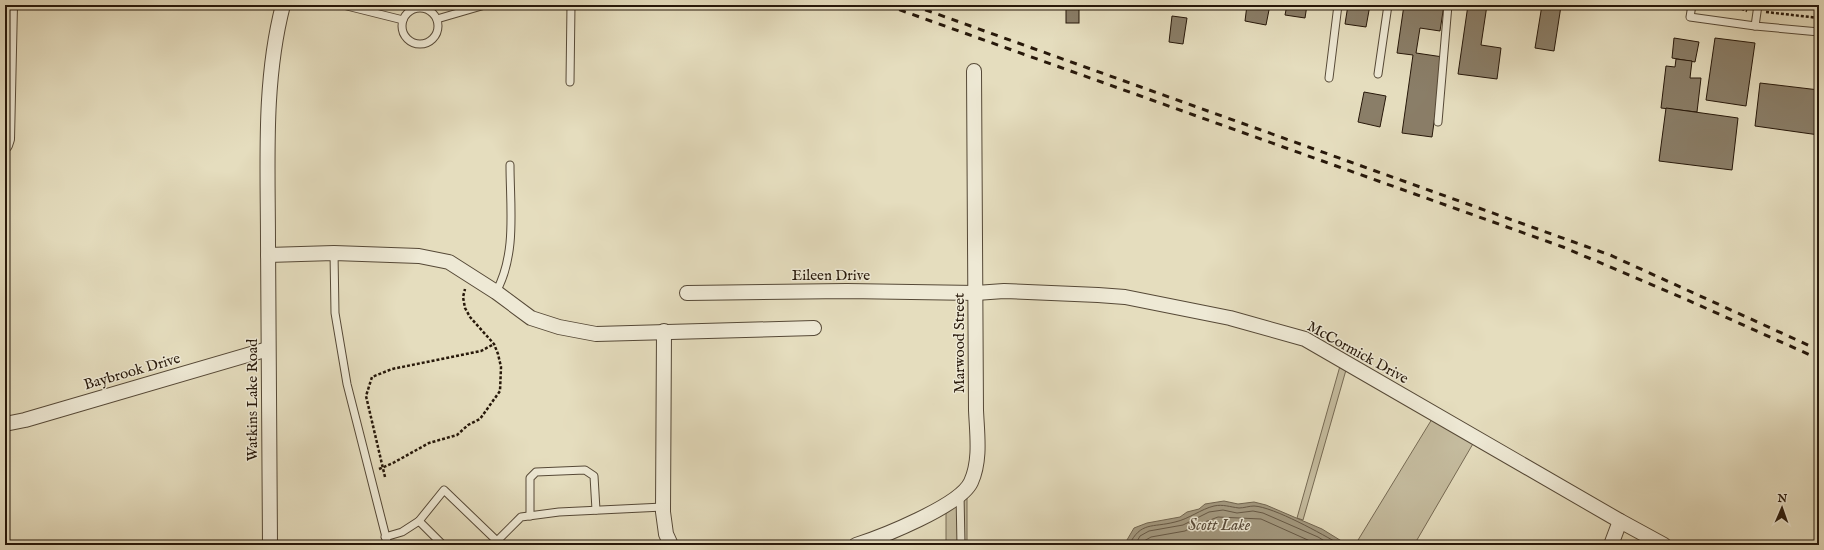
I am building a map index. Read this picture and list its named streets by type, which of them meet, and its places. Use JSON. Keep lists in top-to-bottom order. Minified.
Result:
{"streets":{"street":["Eileen Drive","Marwood Street","McCormick Drive","Baybrook Drive","Watkins Lake Road"]},"crossings":[["Eileen Drive","Marwood Street"],["Eileen Drive","McCormick Drive"],["Marwood Street","McCormick Drive"],["Baybrook Drive","Watkins Lake Road"]],"water":["Scott Lake"],"north":"top"}
